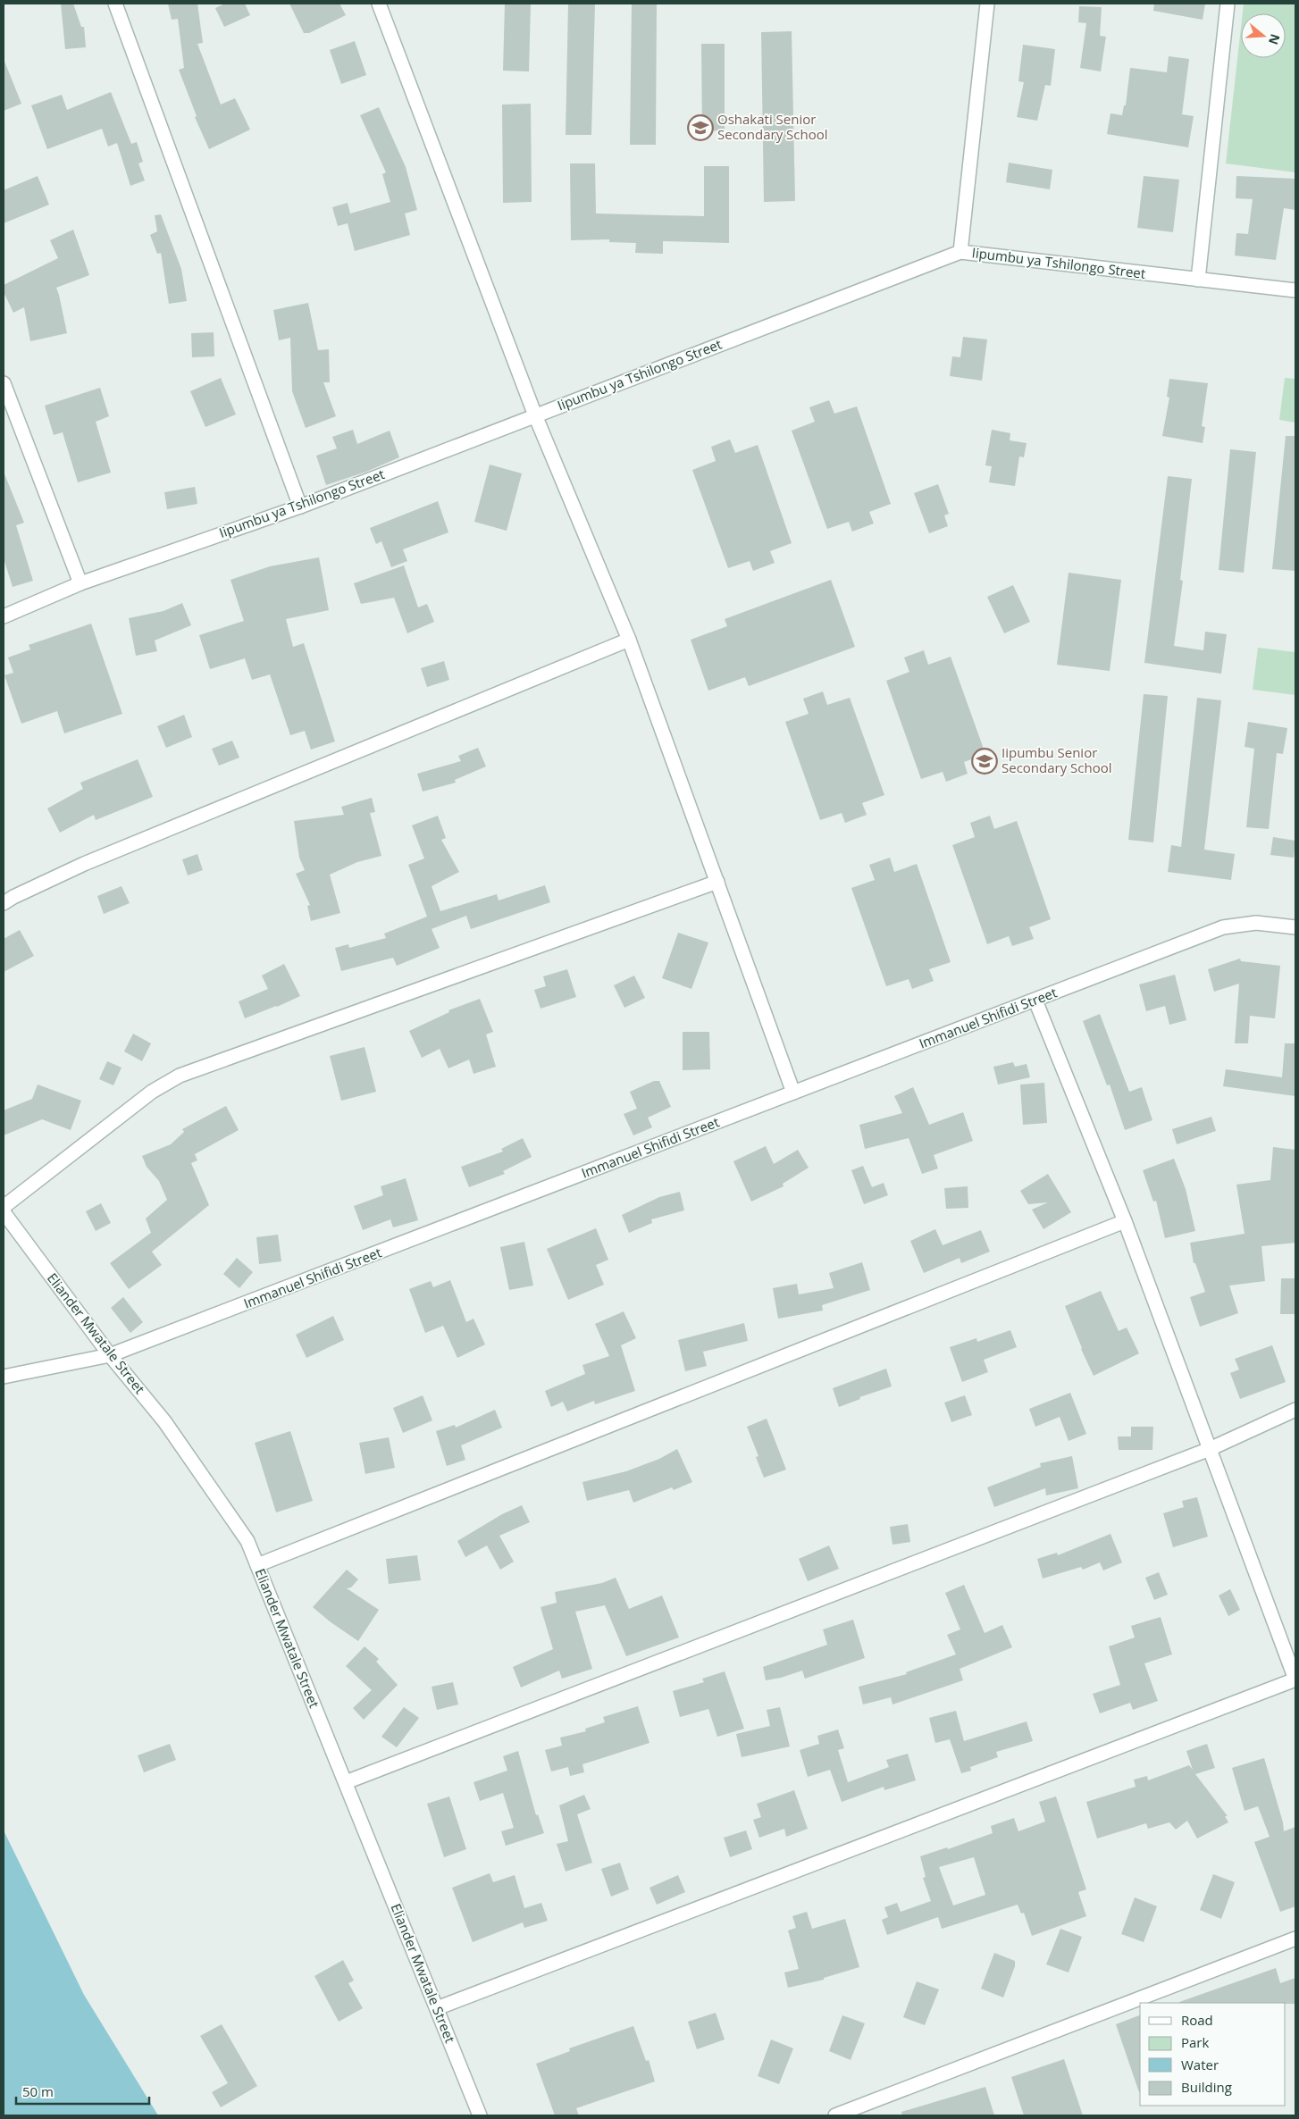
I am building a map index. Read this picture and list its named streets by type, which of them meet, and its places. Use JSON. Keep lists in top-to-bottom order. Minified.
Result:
{"streets":{"street":["Iipumbu ya Tshilongo Street","Immanuel Shifidi Street","Eliander Mwatale Street"]},"crossings":[["Immanuel Shifidi Street","Eliander Mwatale Street"]],"places":{"school or university":["Oshakati Senior Secondary School","Iipumbu Senior Secondary School"]},"legend":["Road","Park","Water","Building"],"scale_bar":"50 m","north":"right"}
